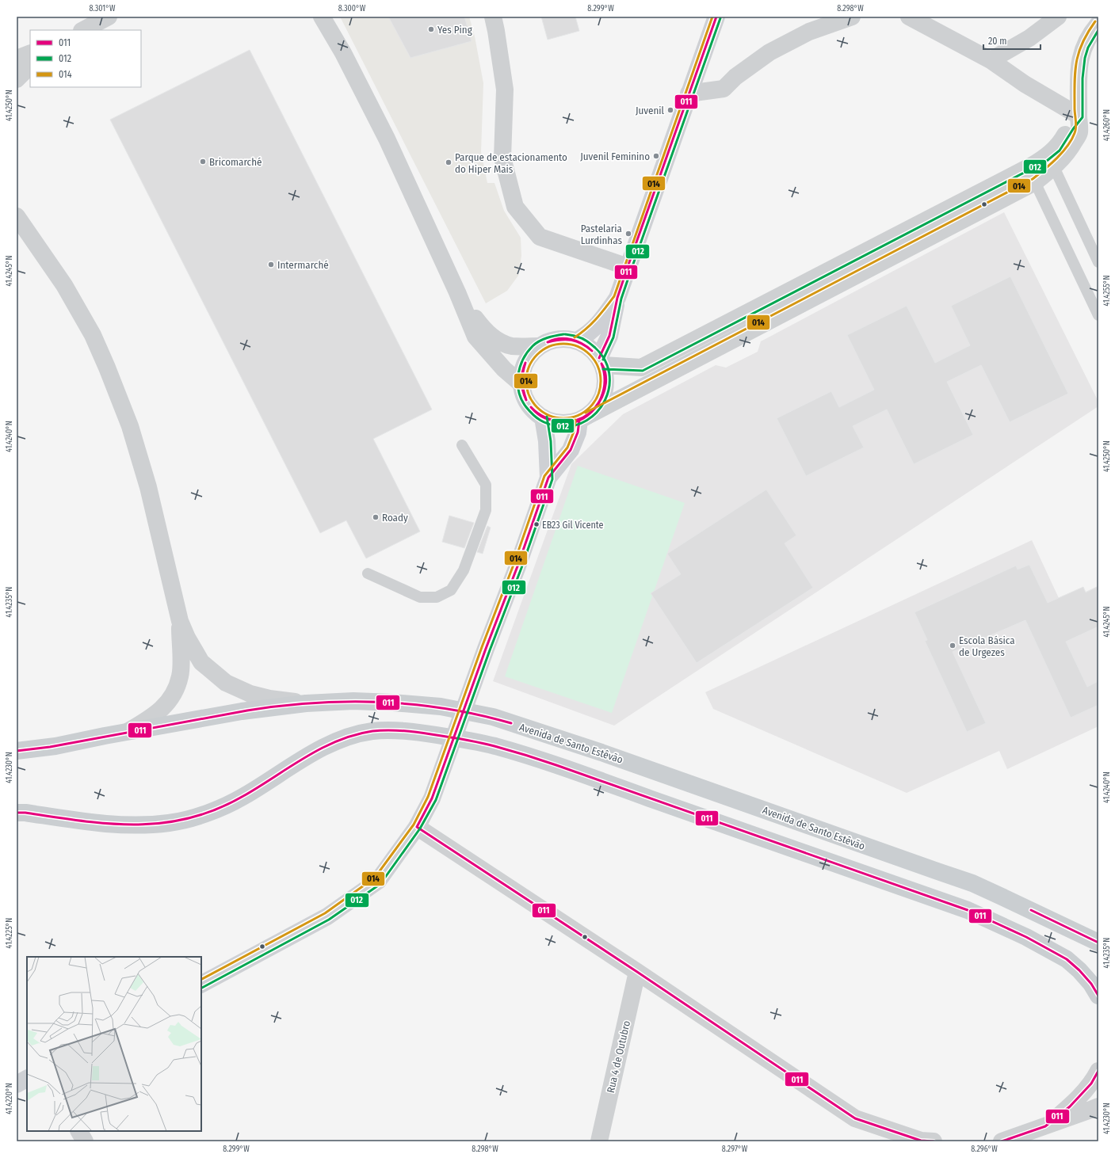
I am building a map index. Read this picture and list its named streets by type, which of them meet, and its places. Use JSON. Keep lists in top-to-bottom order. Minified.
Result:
{"streets":{"main road":["Avenida de Santo Estêvão"],"street":["Rua 4 de Outubro"]},"places":["Yes Ping","Juvenil","Juvenil Feminino","Bricomarché","Parque de estacionamento do Hiper Mais","Pastelaria Lurdinhas","Intermarché","Roady","EB23 Gil Vicente","Escola Básica de Urgezes"],"lines":["transit line 011","transit line 014","transit line 012"],"legend":["011","012","014"],"scale_bar":"20 m","coordinates":["8.301°W","8.300°W","8.299°W","8.298°W","41.4250°N","41.4260°N","41.4245°N","41.4255°N","41.4240°N","41.4235°N","41.4230°N","41.4225°N","41.4220°N","8.297°W","8.296°W"]}
